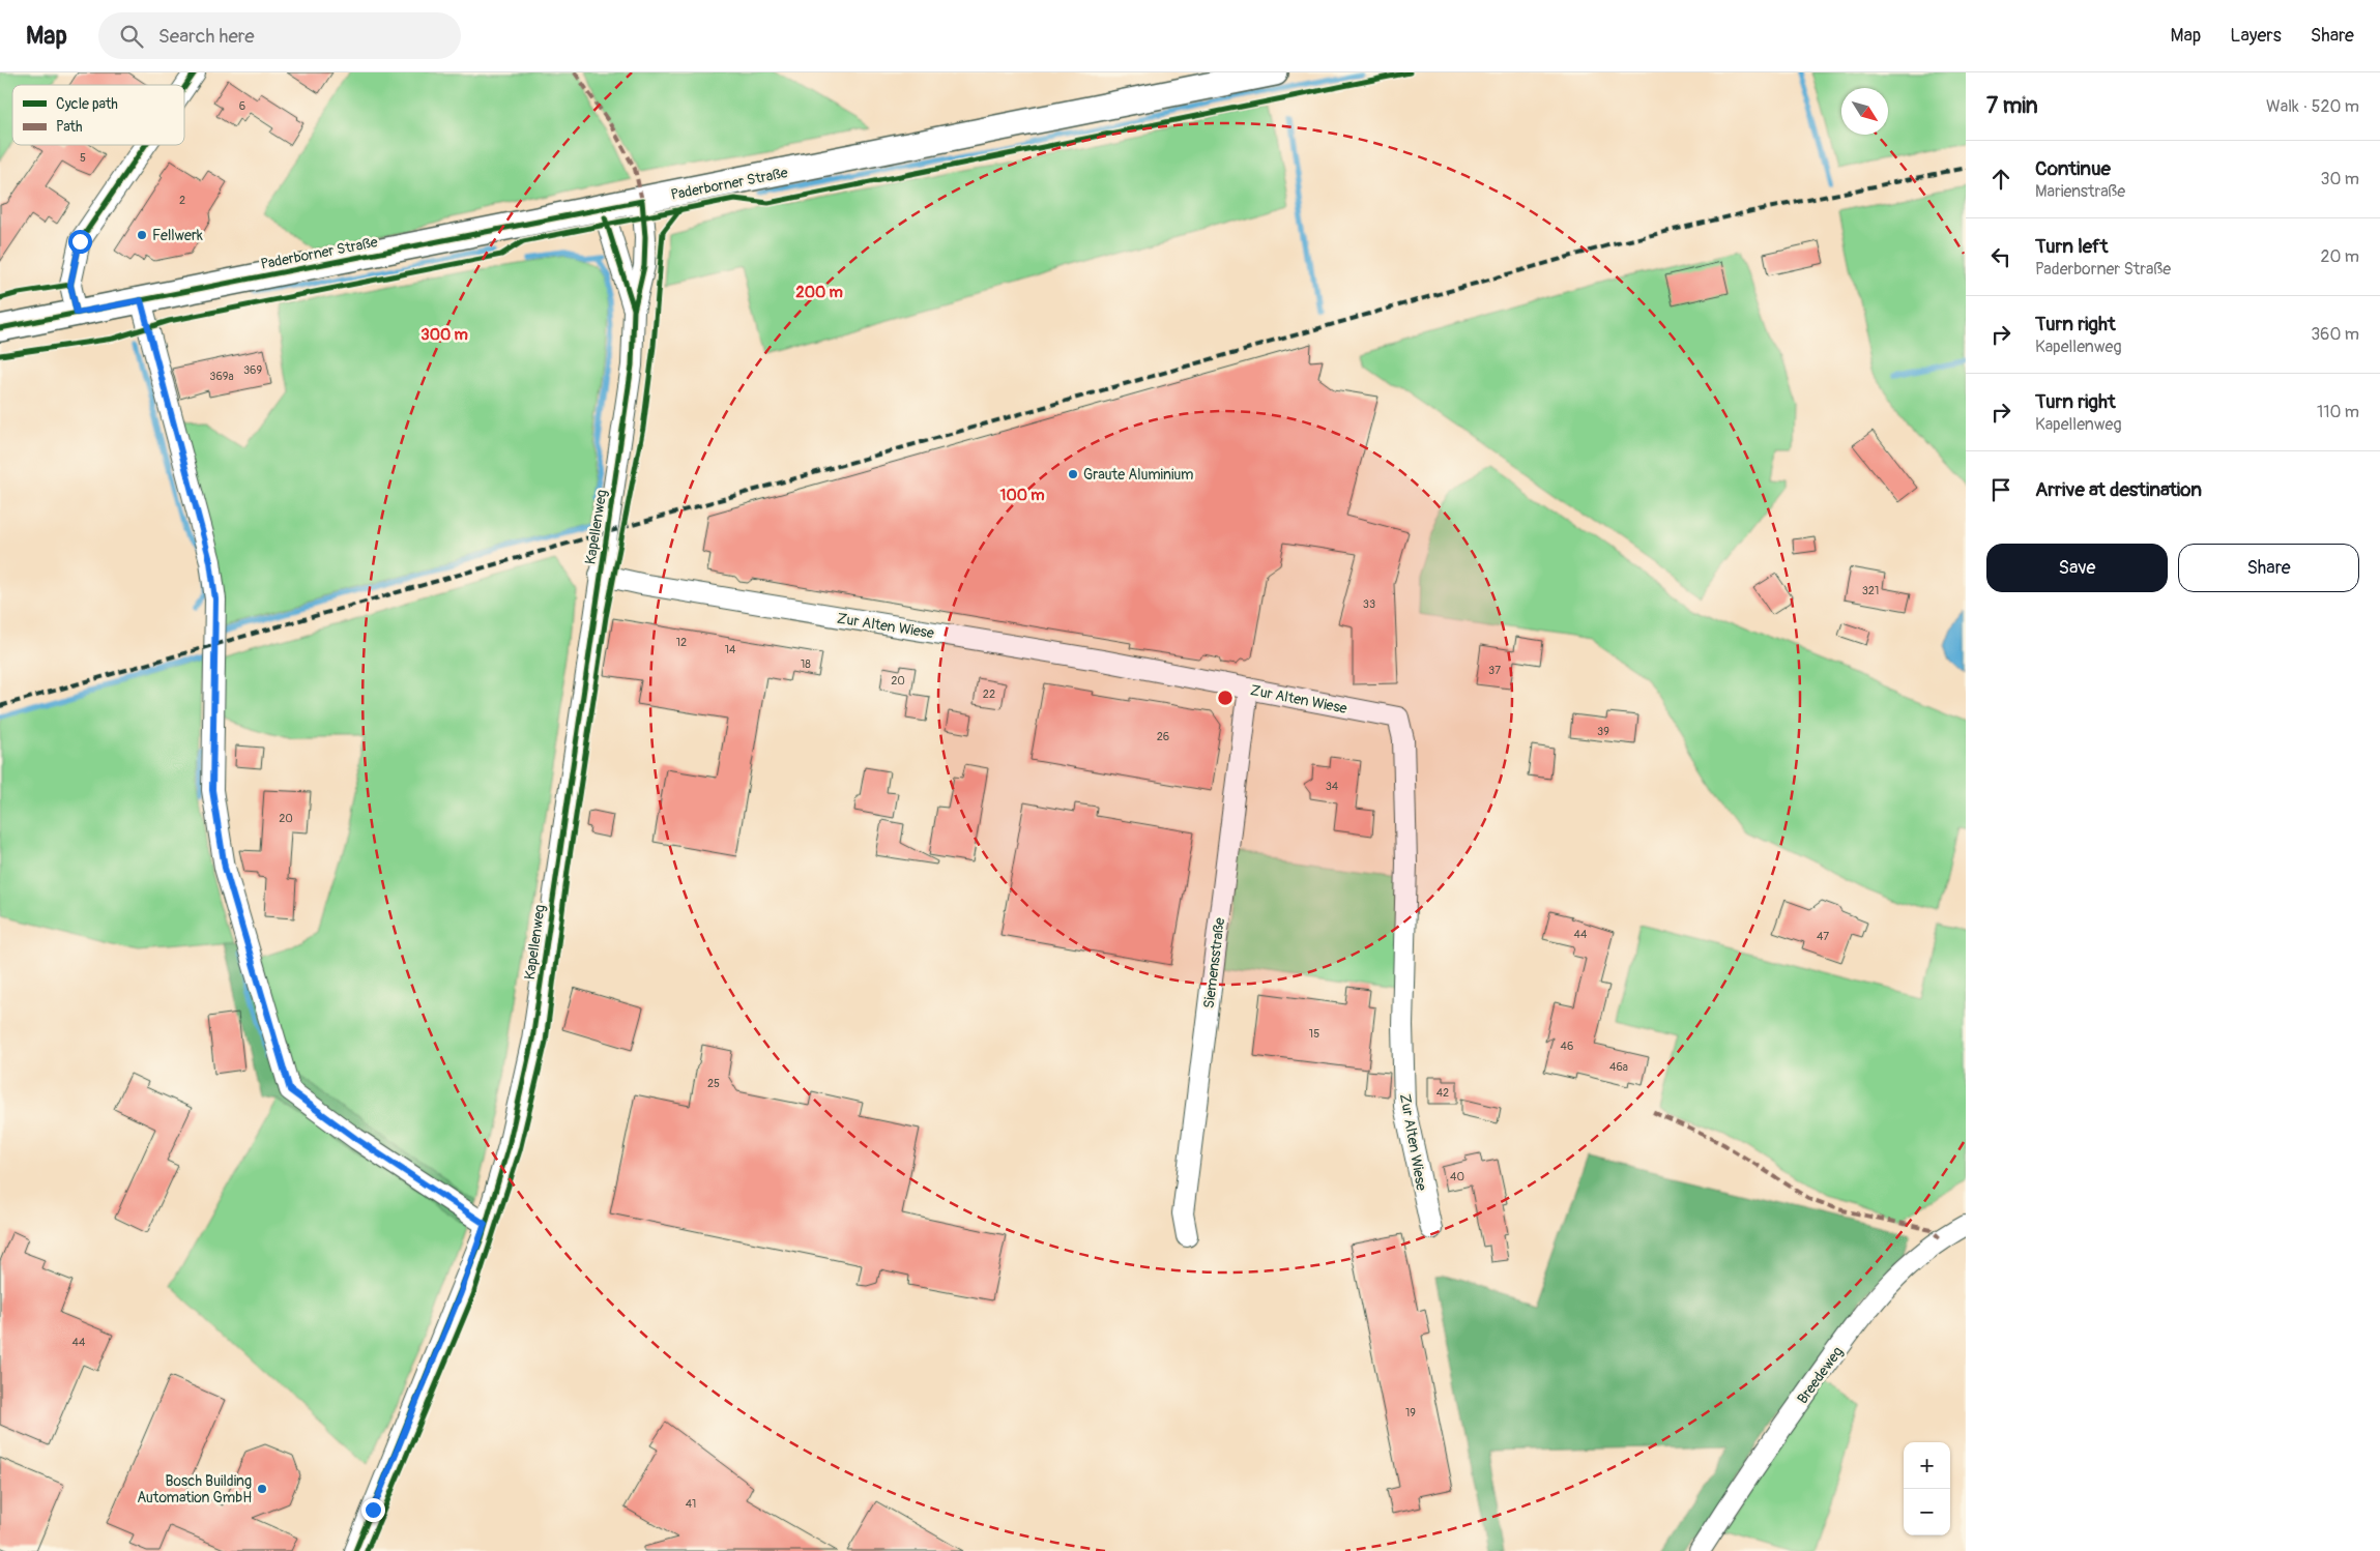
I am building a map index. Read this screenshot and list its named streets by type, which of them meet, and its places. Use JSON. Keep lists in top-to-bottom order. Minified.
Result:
{"streets":{"main road":["Paderborner Straße"],"street":["Kapellenweg","Zur Alten Wiese","Siemensstraße","Breedeweg"]},"crossings":[["Paderborner Straße","Kapellenweg"],["Kapellenweg","Zur Alten Wiese"],["Zur Alten Wiese","Siemensstraße"]],"places":["Fellwerk","Graute Aluminium","Bosch Building Automation GmbH"],"house_numbers":["6","5","2","369","369a","321","33","12","14","18","37","20","22","39","26","34","20","44","47","15","46","46a","25","42","40","44","19","41"],"legend":["Cycle path","Path"],"north":"bottom right","page":{"header":"Map","search":"Search here","nav":["Map","Layers","Share"],"heading":["7 min","Walk · 520 m"],"list":[["Continue","Marienstraße","30 m"],["Turn left","Paderborner Straße","20 m"],["Turn right","Kapellenweg","360 m"],["Turn right","Kapellenweg","110 m"],"Arrive at destination"],"buttons":["Save","Share"],"map_buttons":["+","−"]},"rings":["200 m","300 m","100 m"]}
